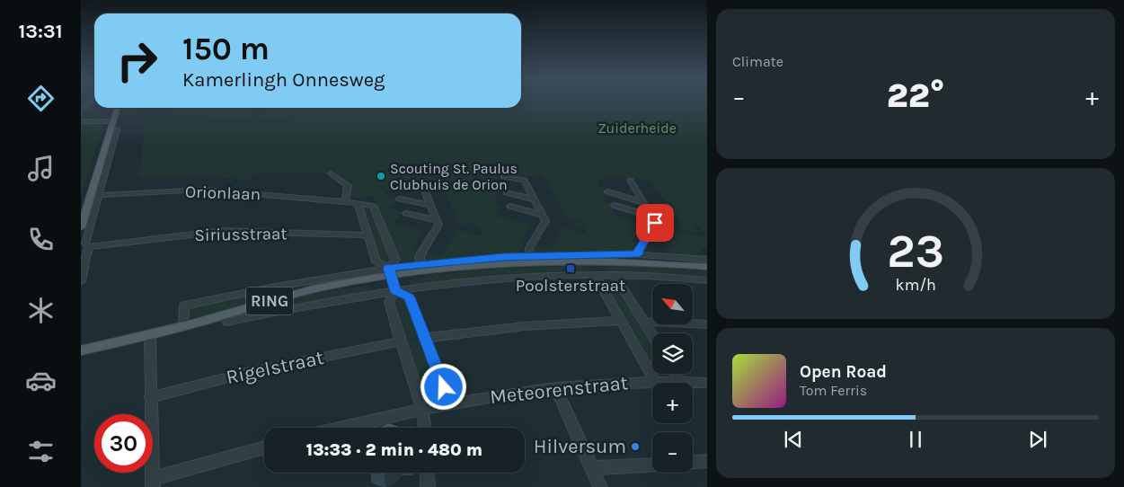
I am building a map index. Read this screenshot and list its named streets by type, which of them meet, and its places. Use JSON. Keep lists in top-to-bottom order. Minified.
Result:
{"streets":{"main road":["RING"],"street":["Orionlaan","Siriusstraat","Rigelstraat","Meteorenstraat"]},"crossings":[["Orionlaan","Siriusstraat"],["Orionlaan","RING"],["Orionlaan","Rigelstraat"],["Orionlaan","Meteorenstraat"]],"parks":["Zuiderheide"],"places":{"other":["Scouting St. Paulus Clubhuis de Orion","Hilversum"],"transit":["Poolsterstraat"]},"north":"top left","page":{"tabs":"13:31","tile":"Climate","turn":["150 m","Kamerlingh Onnesweg"],"heat":["−","22°","+"],"map_buttons":["+","−"],"song":["Open Road","Tom Ferris"],"limit":"30","trip":"13:33 · 2 min · 480 m","gauge":["23","km/h"]}}
